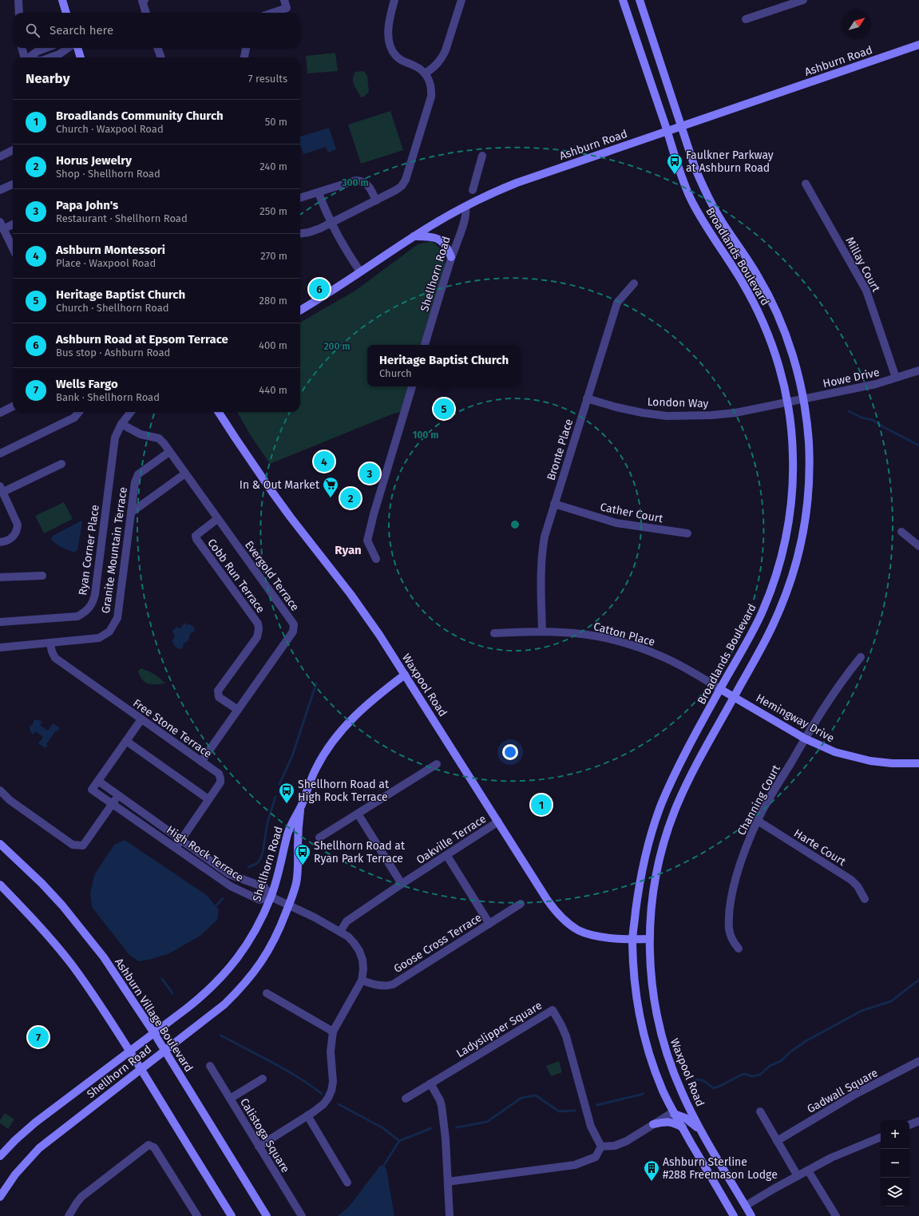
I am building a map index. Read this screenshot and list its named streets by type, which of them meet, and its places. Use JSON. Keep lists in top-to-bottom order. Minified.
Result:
{"streets":{"main road":["Ashburn Road","Broadlands Boulevard","Shellhorn Road","Waxpool Road","Hemingway Drive","Ashburn Village Boulevard"],"street":["Millay Court","Howe Drive","London Way","Bronte Place","Cather Court","Ryan Corner Place","Granite Mountain Terrace","Cobb Run Terrace","Evergold Terrace","Catton Place","Free Stone Terrace","Channing Court","Oakville Terrace","Harte Court","High Rock Terrace","Goose Cross Terrace","Ladyslipper Square","Gadwall Square","Calistoga Square"]},"crossings":[["Ashburn Road","Broadlands Boulevard"],["Ashburn Road","Shellhorn Road"],["Broadlands Boulevard","Howe Drive"],["Broadlands Boulevard","London Way"],["Broadlands Boulevard","Catton Place"],["Broadlands Boulevard","Waxpool Road"],["Broadlands Boulevard","Hemingway Drive"],["Millay Court","Howe Drive"],["Shellhorn Road","Waxpool Road"],["Shellhorn Road","High Rock Terrace"],["Shellhorn Road","Ashburn Village Boulevard"],["Howe Drive","London Way"],["London Way","Bronte Place"],["Bronte Place","Cather Court"],["Bronte Place","Catton Place"],["Ryan Corner Place","Evergold Terrace"],["Granite Mountain Terrace","Evergold Terrace"],["Granite Mountain Terrace","Free Stone Terrace"],["Cobb Run Terrace","Evergold Terrace"],["Evergold Terrace","Free Stone Terrace"],["Catton Place","Hemingway Drive"],["Waxpool Road","Oakville Terrace"],["Hemingway Drive","Channing Court"],["Free Stone Terrace","High Rock Terrace"],["Channing Court","Harte Court"]],"districts":["Ryan"],"places":{"bus stop":["Faulkner Parkway at Ashburn Road","Shellhorn Road at High Rock Terrace","Shellhorn Road at Ryan Park Terrace"],"supermarket":["In & Out Market"],"building":["Ashburn Sterline #288 Freemason Lodge"]},"north":"top right","page":{"search":"Search here","heading":["Nearby","7 results"],"list":[{"mark":"1","name":"Broadlands Community Church","note":"Church · Waxpool Road","value":"50 m"},{"mark":"2","name":"Horus Jewelry","note":"Shop · Shellhorn Road","value":"240 m"},{"mark":"3","name":"Papa John's","note":"Restaurant · Shellhorn Road","value":"250 m"},{"mark":"4","name":"Ashburn Montessori","note":"Place · Waxpool Road","value":"270 m"},{"mark":"5","name":"Heritage Baptist Church","note":"Church · Shellhorn Road","value":"280 m"},{"mark":"6","name":"Ashburn Road at Epsom Terrace","note":"Bus stop · Ashburn Road","value":"400 m"},{"mark":"7","name":"Wells Fargo","note":"Bank · Shellhorn Road","value":"440 m"}],"pins":["6","5","4","3","2","1","7"],"popup":["Heritage Baptist Church","Church"],"map_buttons":["+","−"]},"rings":["300 m","200 m","100 m"]}
